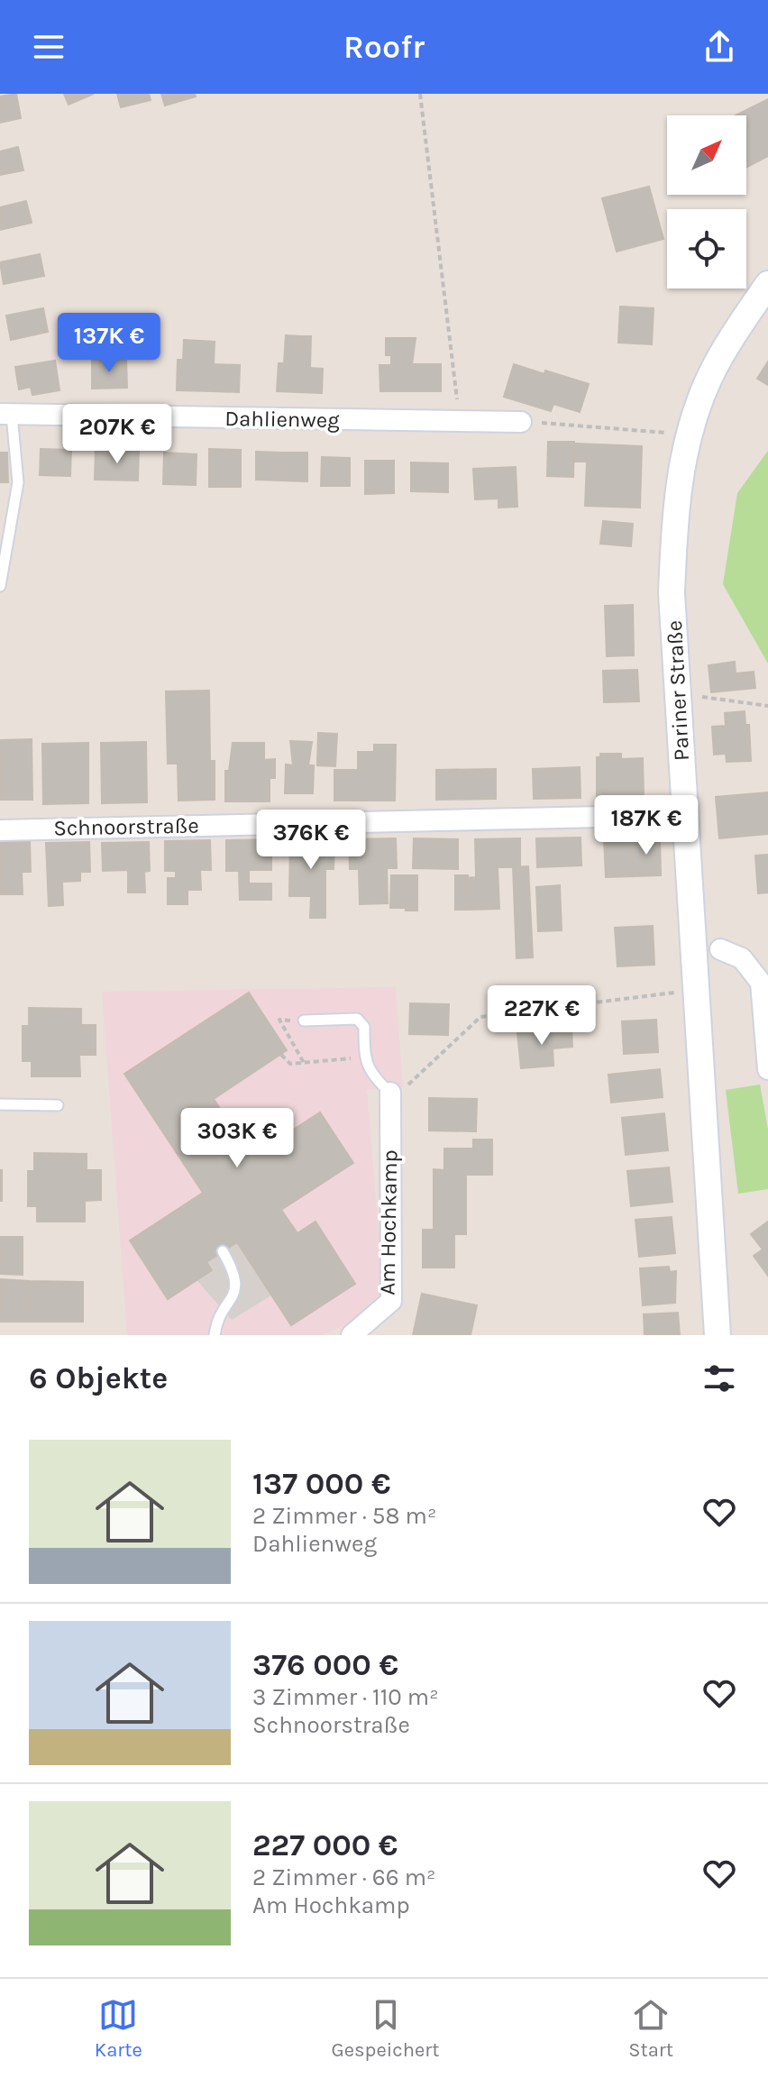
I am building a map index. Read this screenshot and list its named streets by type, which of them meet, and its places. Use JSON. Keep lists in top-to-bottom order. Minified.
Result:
{"streets":{"street":["Dahlienweg","Pariner Straße","Schnoorstraße","Am Hochkamp"]},"crossings":[["Pariner Straße","Schnoorstraße"]],"north":"top right","page":{"header":"Roofr","price":["137K €","207K €","187K €","376K €","227K €","303K €"],"heading":"6 Objekte","list":[{"name":"137 000 €","note":"2 Zimmer · 58 m² · Dahlienweg"},{"name":"376 000 €","note":"3 Zimmer · 110 m² · Schnoorstraße"},{"name":"227 000 €","note":"2 Zimmer · 66 m² · Am Hochkamp"}],"tabs":["Karte","Gespeichert","Start"]}}
